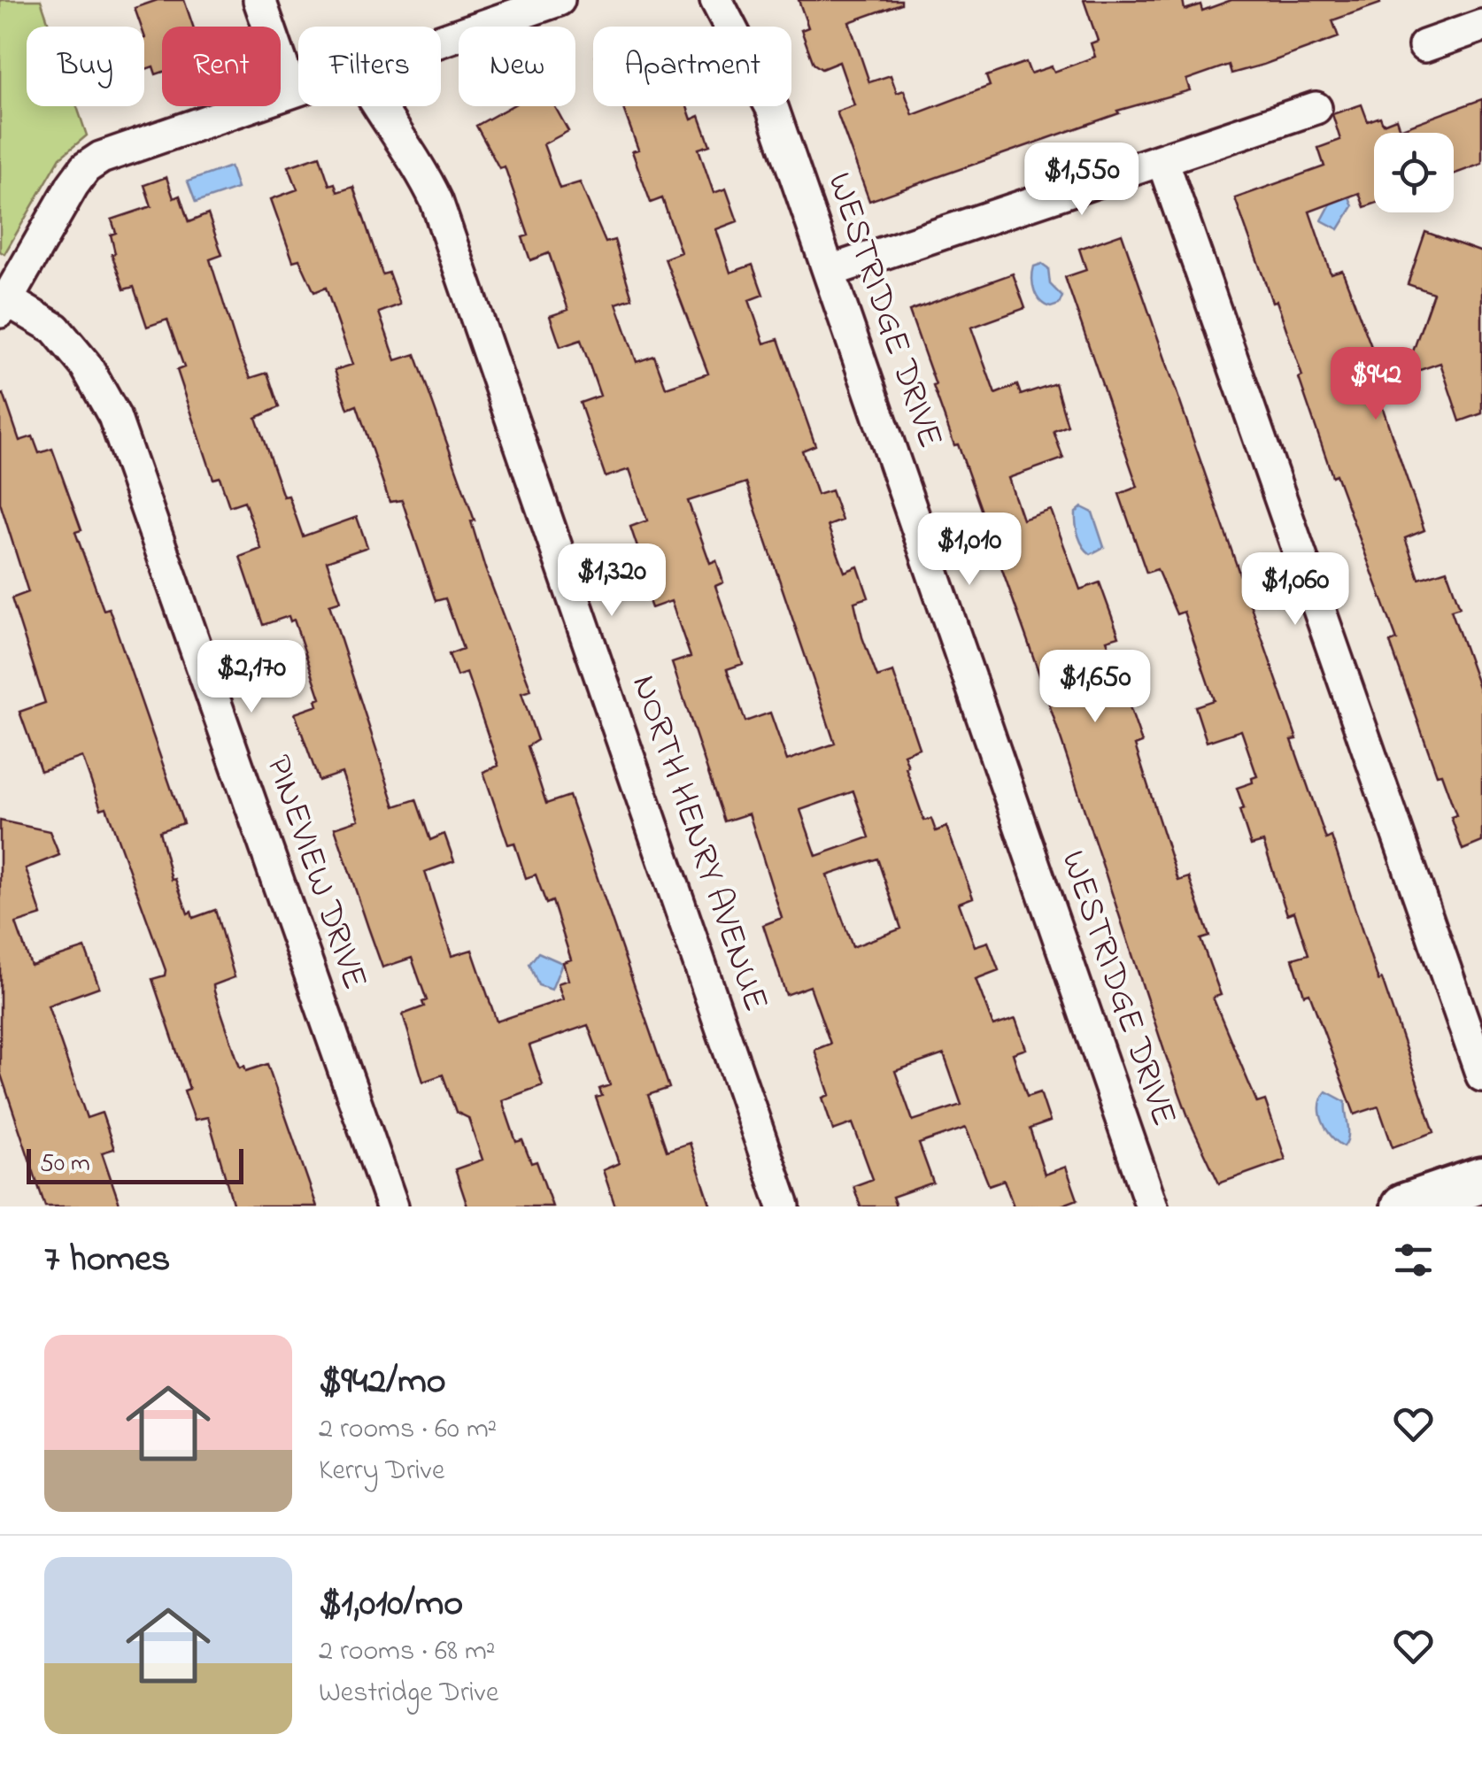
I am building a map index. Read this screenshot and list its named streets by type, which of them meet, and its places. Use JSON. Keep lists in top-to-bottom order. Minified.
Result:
{"streets":{"street":["WESTRIDGE DRIVE","NORTH HENRY AVENUE","PINEVIEW DRIVE"]},"scale_bar":"50 m","page":{"chip":["Buy","Rent","Filters","New","Apartment"],"price":["$1,550","$942","$1,010","$1,320","$1,060","$2,170","$1,650"],"scale":"50 m","heading":"7 homes","list":[{"name":"$942/mo","note":"2 rooms · 60 m² · Kerry Drive"},{"name":"$1,010/mo","note":"2 rooms · 68 m² · Westridge Drive"}]}}
